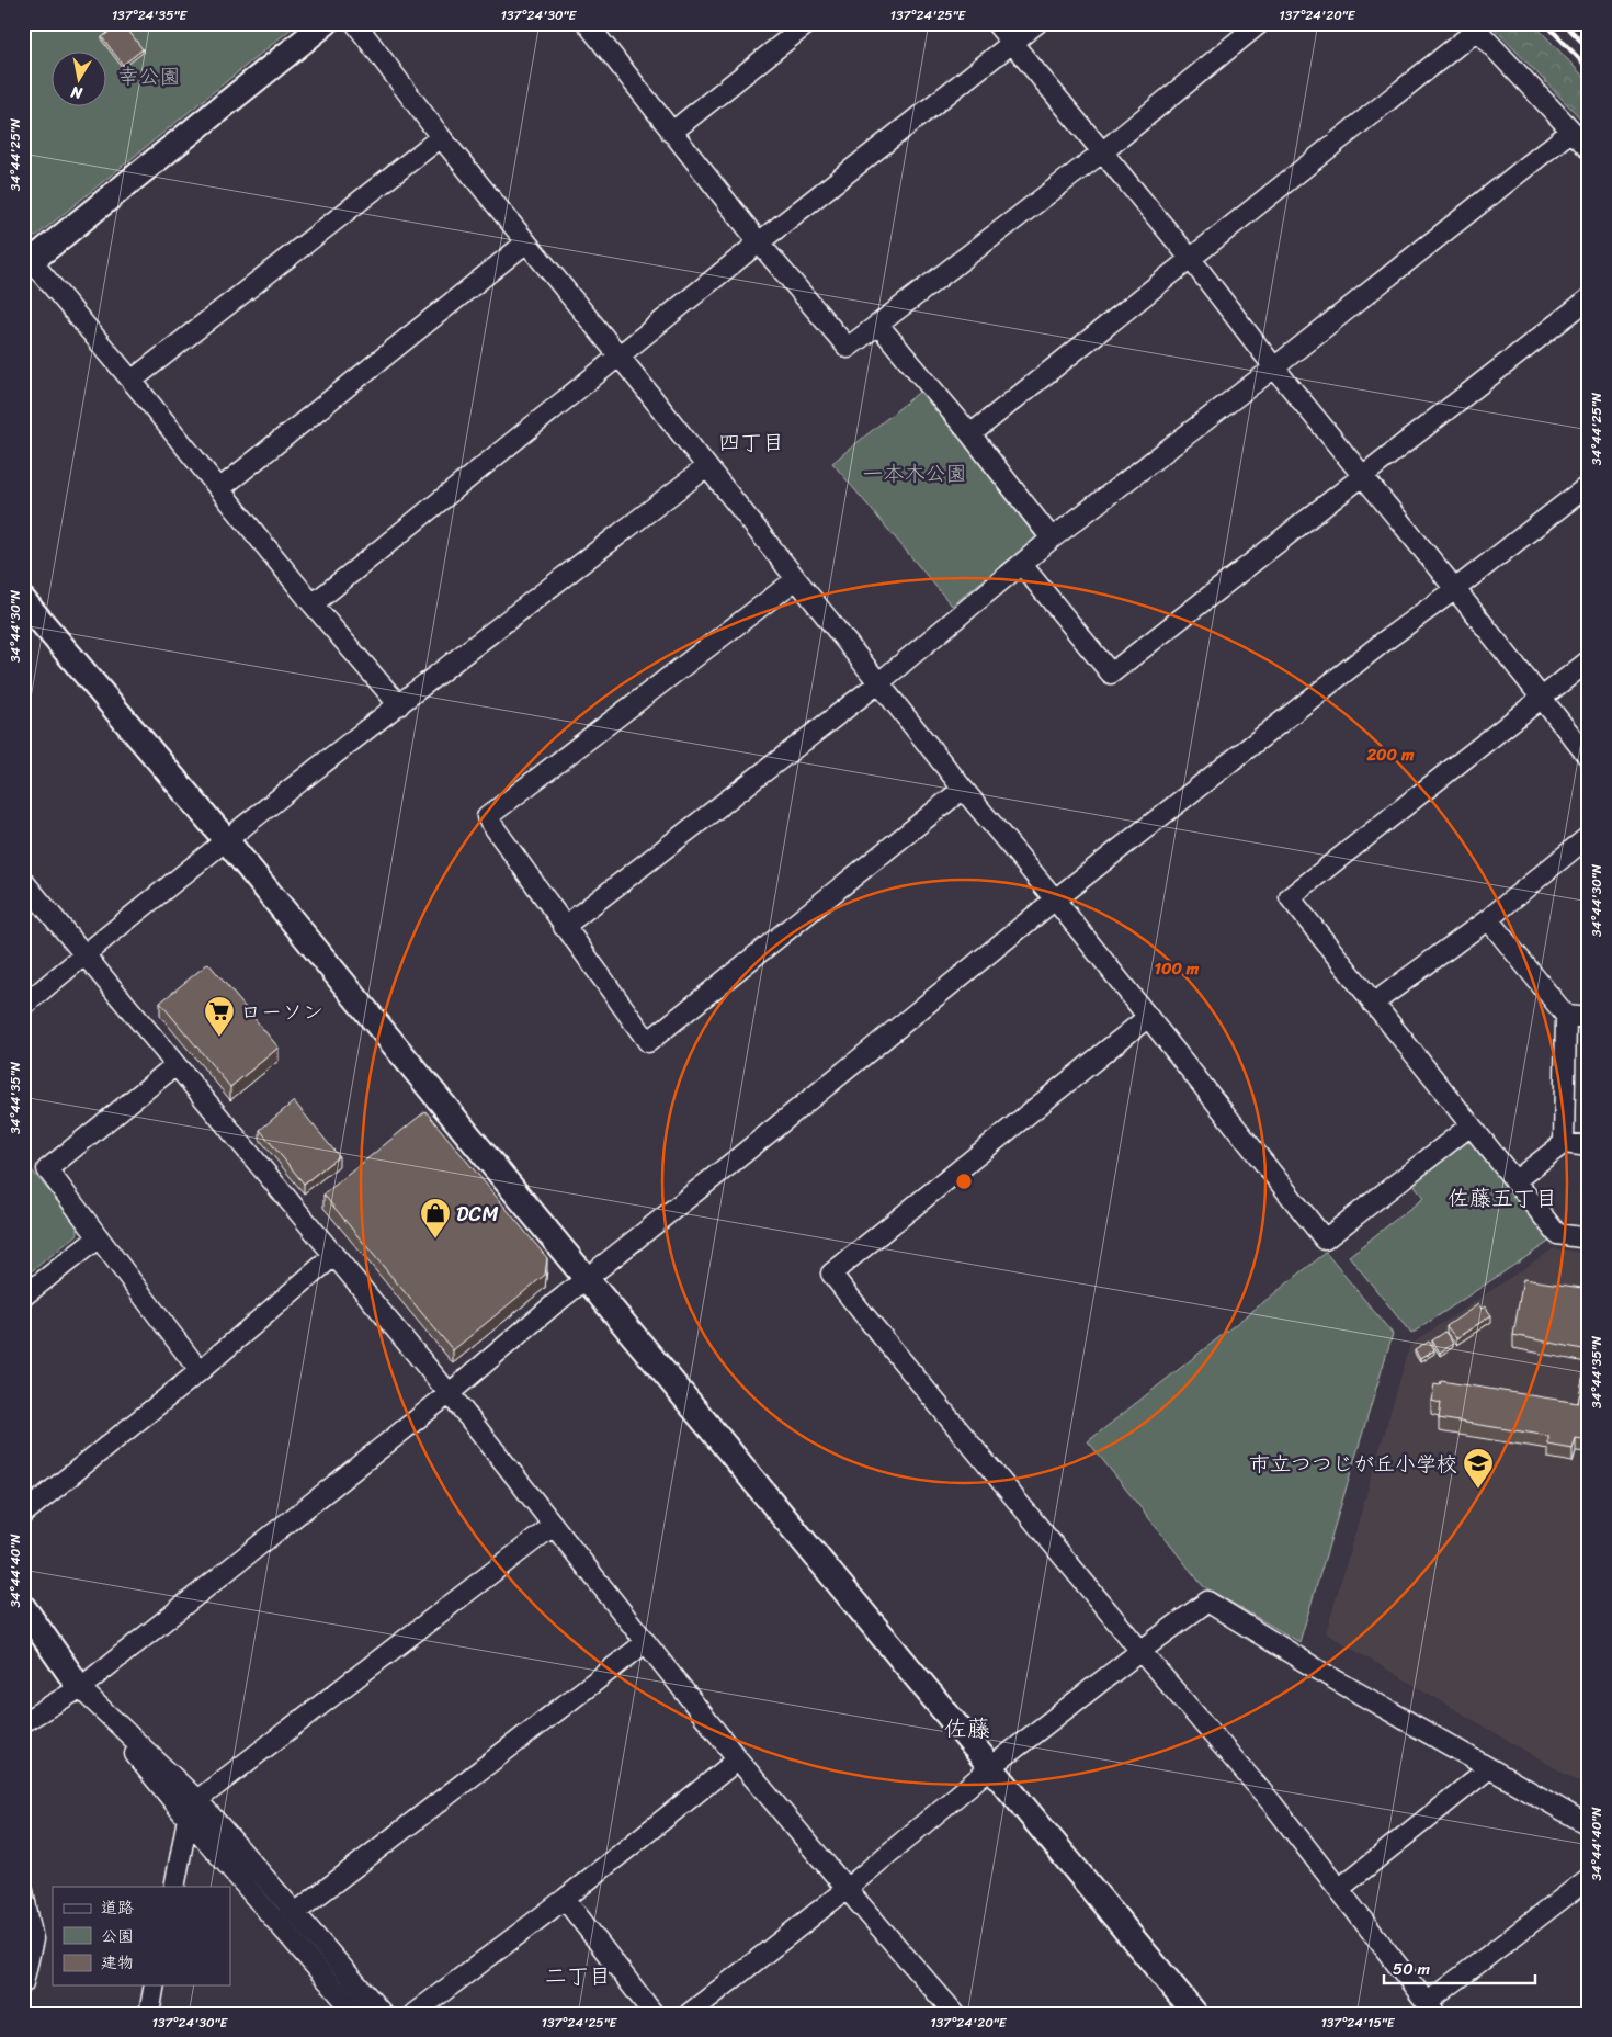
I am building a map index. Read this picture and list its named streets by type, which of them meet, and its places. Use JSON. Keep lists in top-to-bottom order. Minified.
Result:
{"districts":["四丁目","佐藤五丁目","佐藤","二丁目"],"parks":["幸公園","一本木公園"],"places":{"supermarket":["ローソン"],"shop":["DCM"],"school or university":["市立つつじが丘小学校"]},"legend":["道路","公園","建物"],"scale_bar":"50 m","north":"bottom","coordinates":["137°24'35\"E","137°24'30\"E","137°24'25\"E","137°24'20\"E","34°44'25\"N","34°44'30\"N","34°44'35\"N","34°44'40\"N","137°24'15\"E"],"rings":["200 m","100 m"]}
